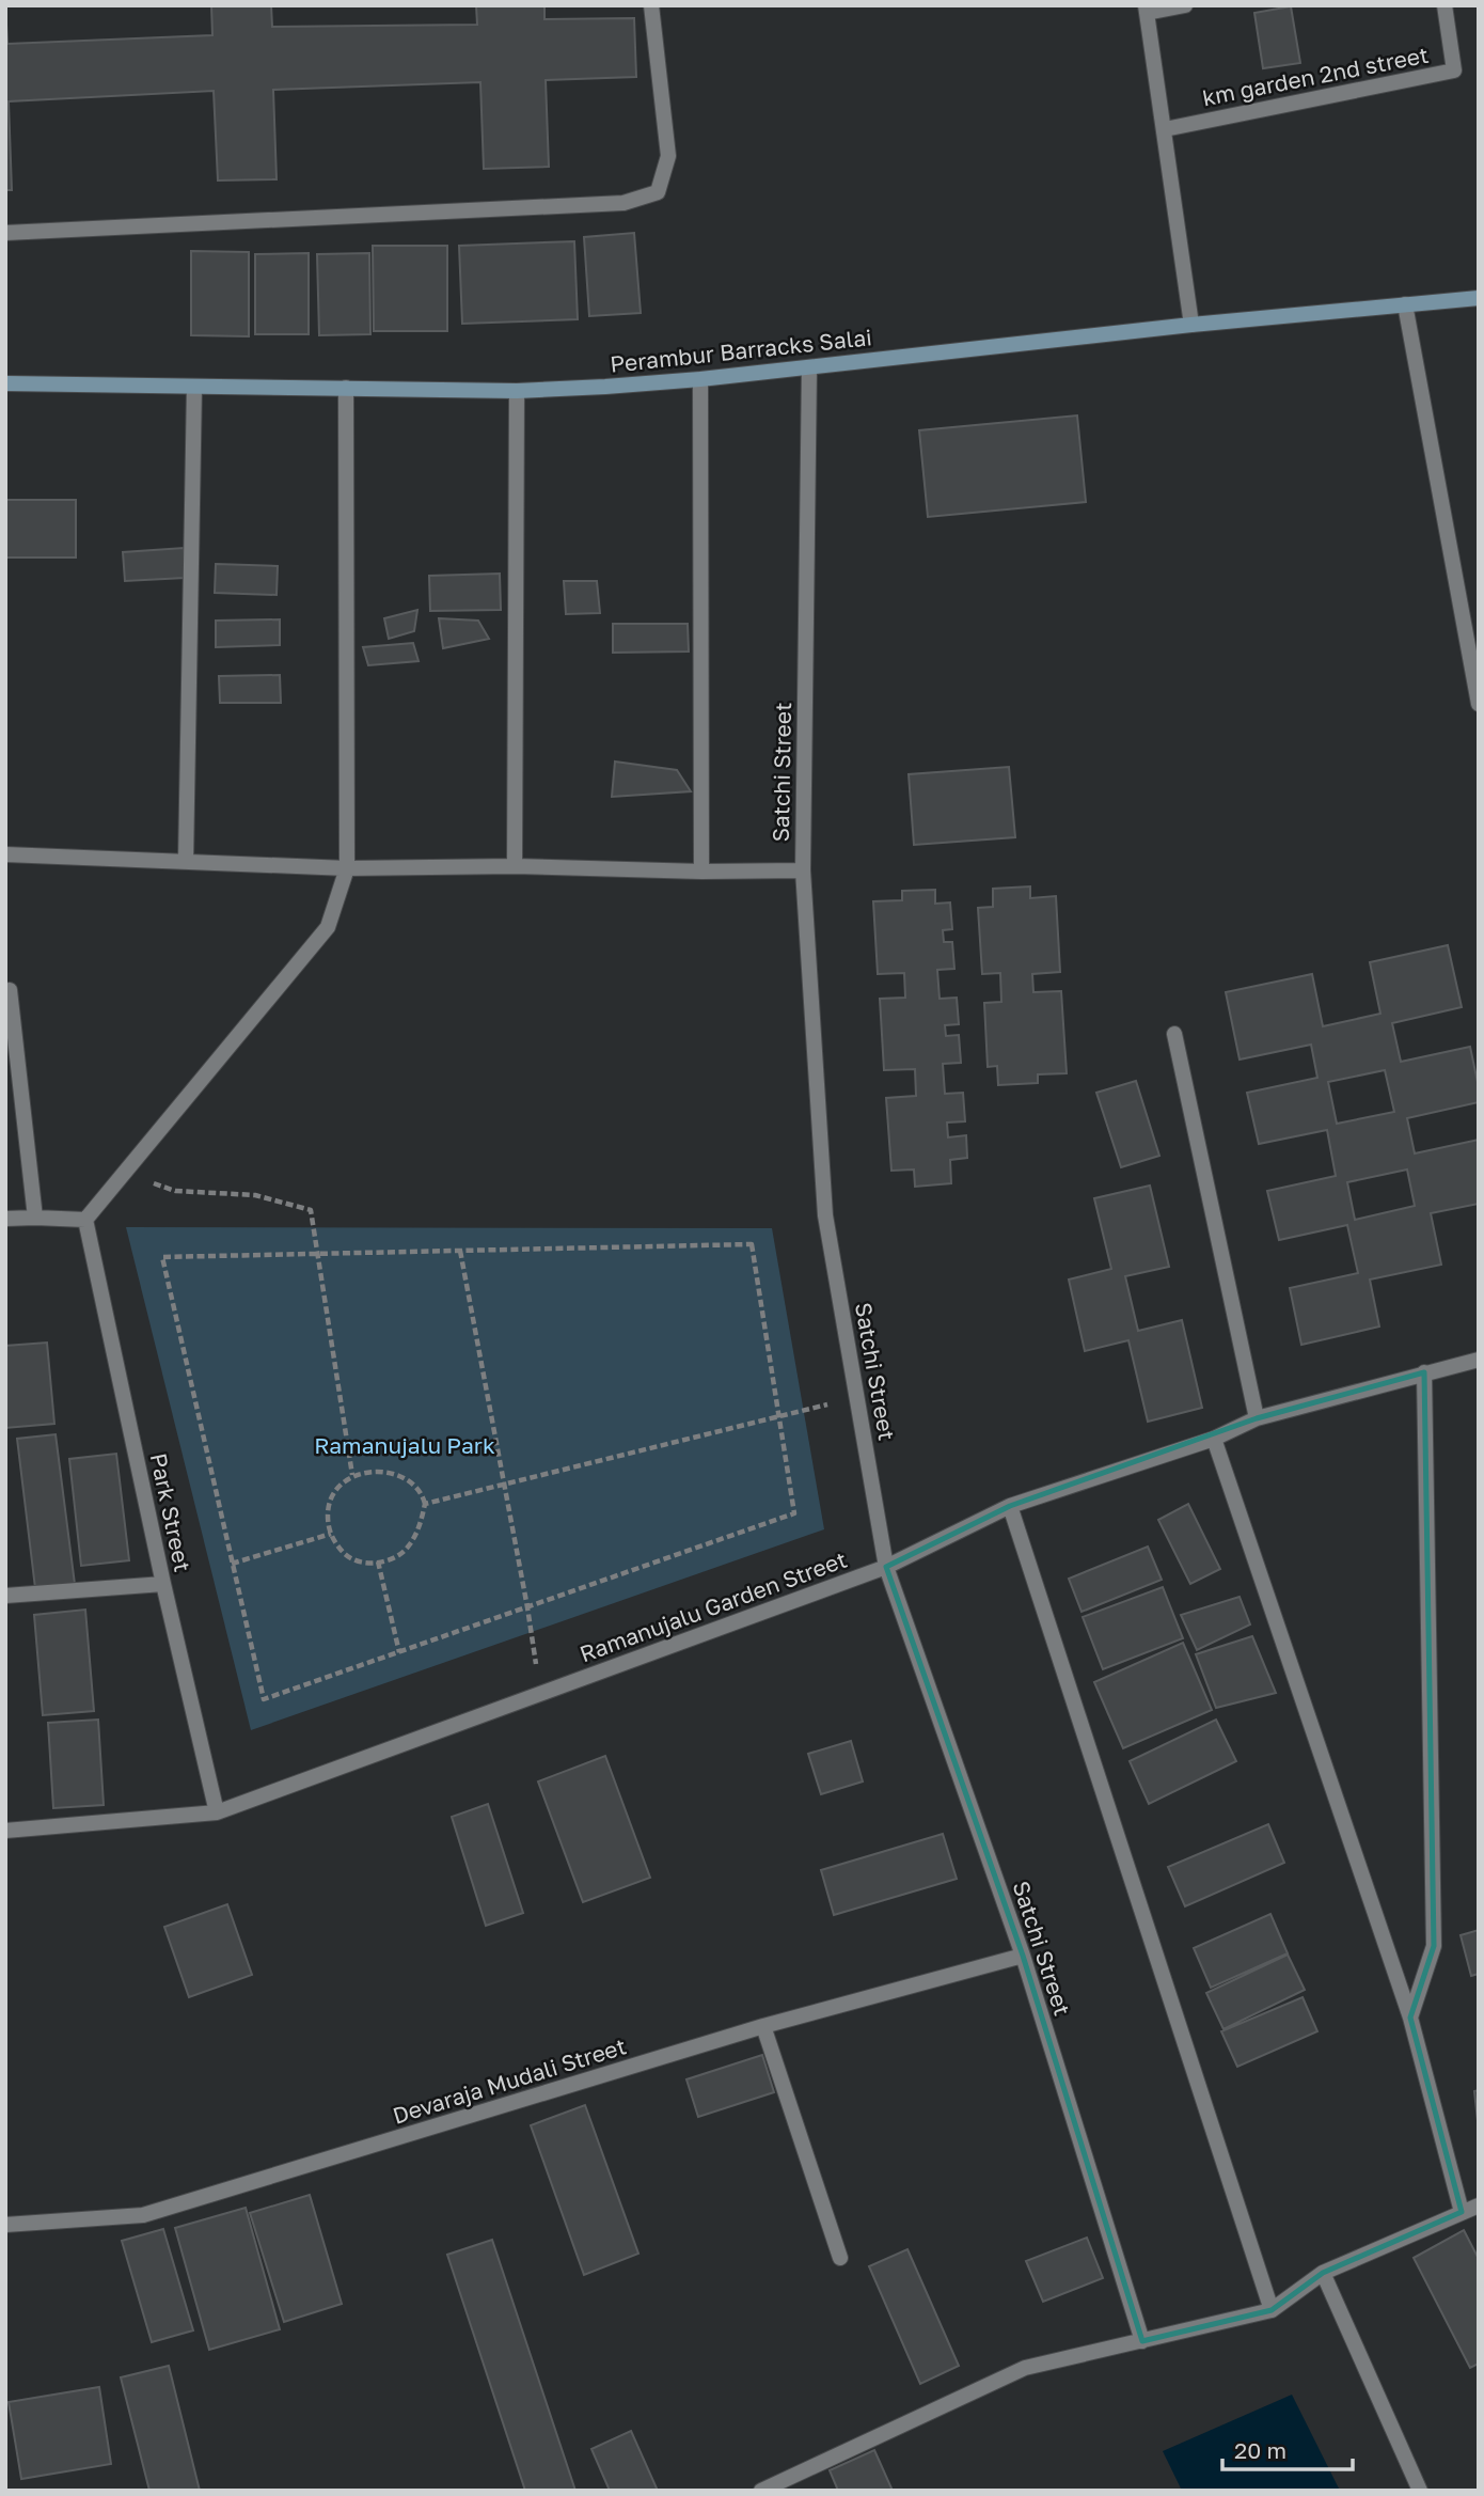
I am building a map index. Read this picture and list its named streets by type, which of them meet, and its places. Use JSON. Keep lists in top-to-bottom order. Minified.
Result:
{"streets":{"main road":["Perambur Barracks Salai"],"street":["km garden 2nd street","Satchi Street","Park Street","Ramanujalu Garden Street","Devaraja Mudali Street"]},"crossings":[["Perambur Barracks Salai","Satchi Street"],["Satchi Street","Ramanujalu Garden Street"],["Satchi Street","Devaraja Mudali Street"],["Park Street","Ramanujalu Garden Street"]],"parks":["Ramanujalu Park"],"scale_bar":"20 m"}
